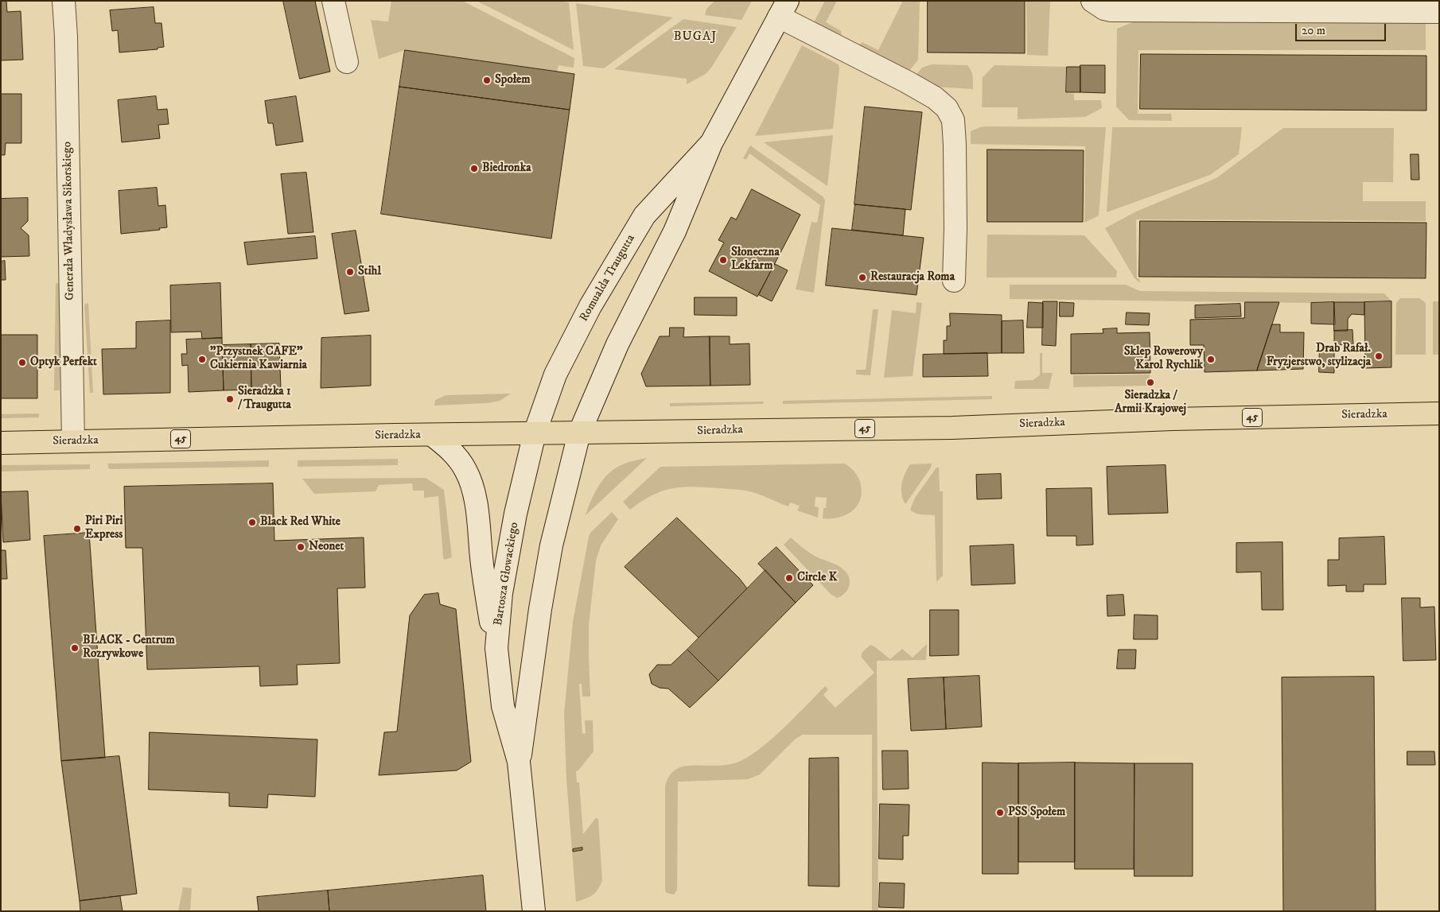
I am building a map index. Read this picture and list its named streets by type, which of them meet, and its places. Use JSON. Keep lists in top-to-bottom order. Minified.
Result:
{"streets":{"main road":["Sieradzka","45"],"street":["Generała Władysława Sikorskiego","Romualda Traugutta","Bartosza Głowackiego"]},"crossings":[["Generała Władysława Sikorskiego","Sieradzka"],["Romualda Traugutta","Sieradzka"],["Romualda Traugutta","Bartosza Głowackiego"],["Sieradzka","Bartosza Głowackiego"]],"districts":["BUGAJ"],"places":["Społem","Biedronka","Słoneczna Lekfarm","Stihl","Restauracja Roma","Drab Rafał. Fryzjerstwo, stylizacja","\"Przystnek CAFE\" Cukiernia Kawiarnia","Sklep Rowerowy Karol Rychlik","Optyk Perfekt","Sieradzka / Armii Krajowej","Sieradzka 1 / Traugutta","Black Red White","Piri Piri Express","Neonet","Circle K","BLACK - Centrum Rozrywkowe","PSS Społem"],"scale_bar":"20 m"}
